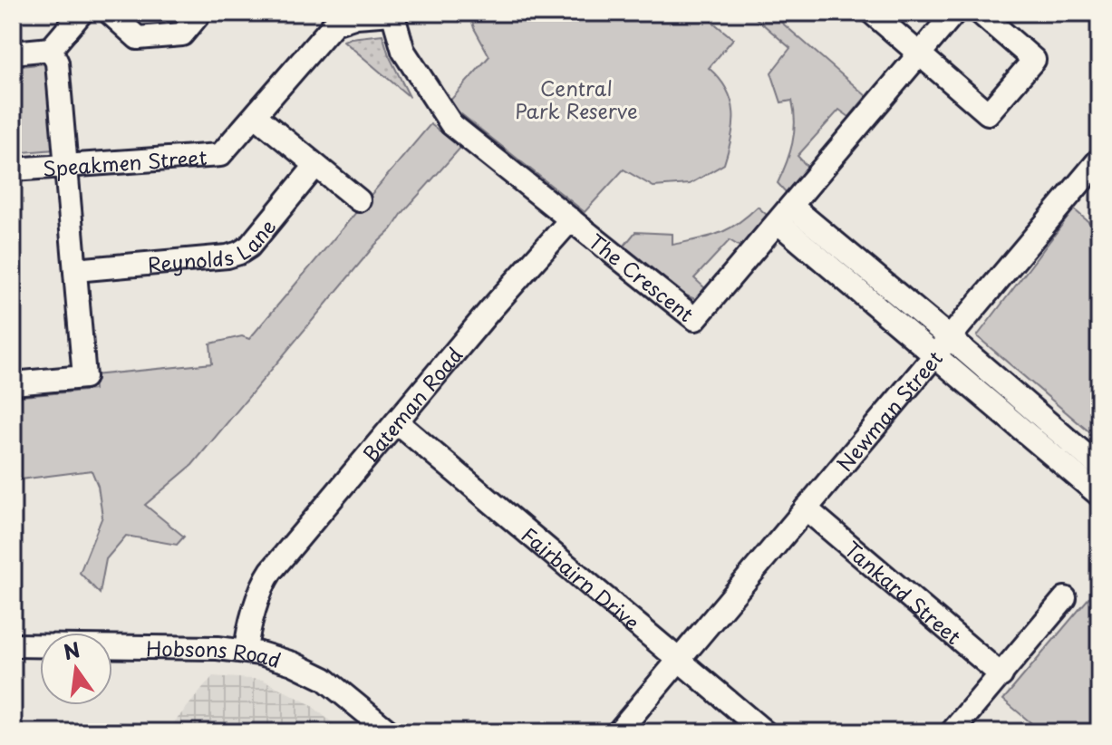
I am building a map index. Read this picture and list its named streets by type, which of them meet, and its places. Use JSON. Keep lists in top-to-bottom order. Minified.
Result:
{"streets":{"street":["Speakmen Street","Reynolds Lane","The Crescent","Bateman Road","Newman Street","Fairbairn Drive","Tankard Street","Hobsons Road"]},"crossings":[["Speakmen Street","The Crescent"],["The Crescent","Bateman Road"],["Bateman Road","Fairbairn Drive"],["Bateman Road","Hobsons Road"],["Newman Street","Fairbairn Drive"],["Newman Street","Tankard Street"]],"parks":["Central Park Reserve"],"north":"top"}
